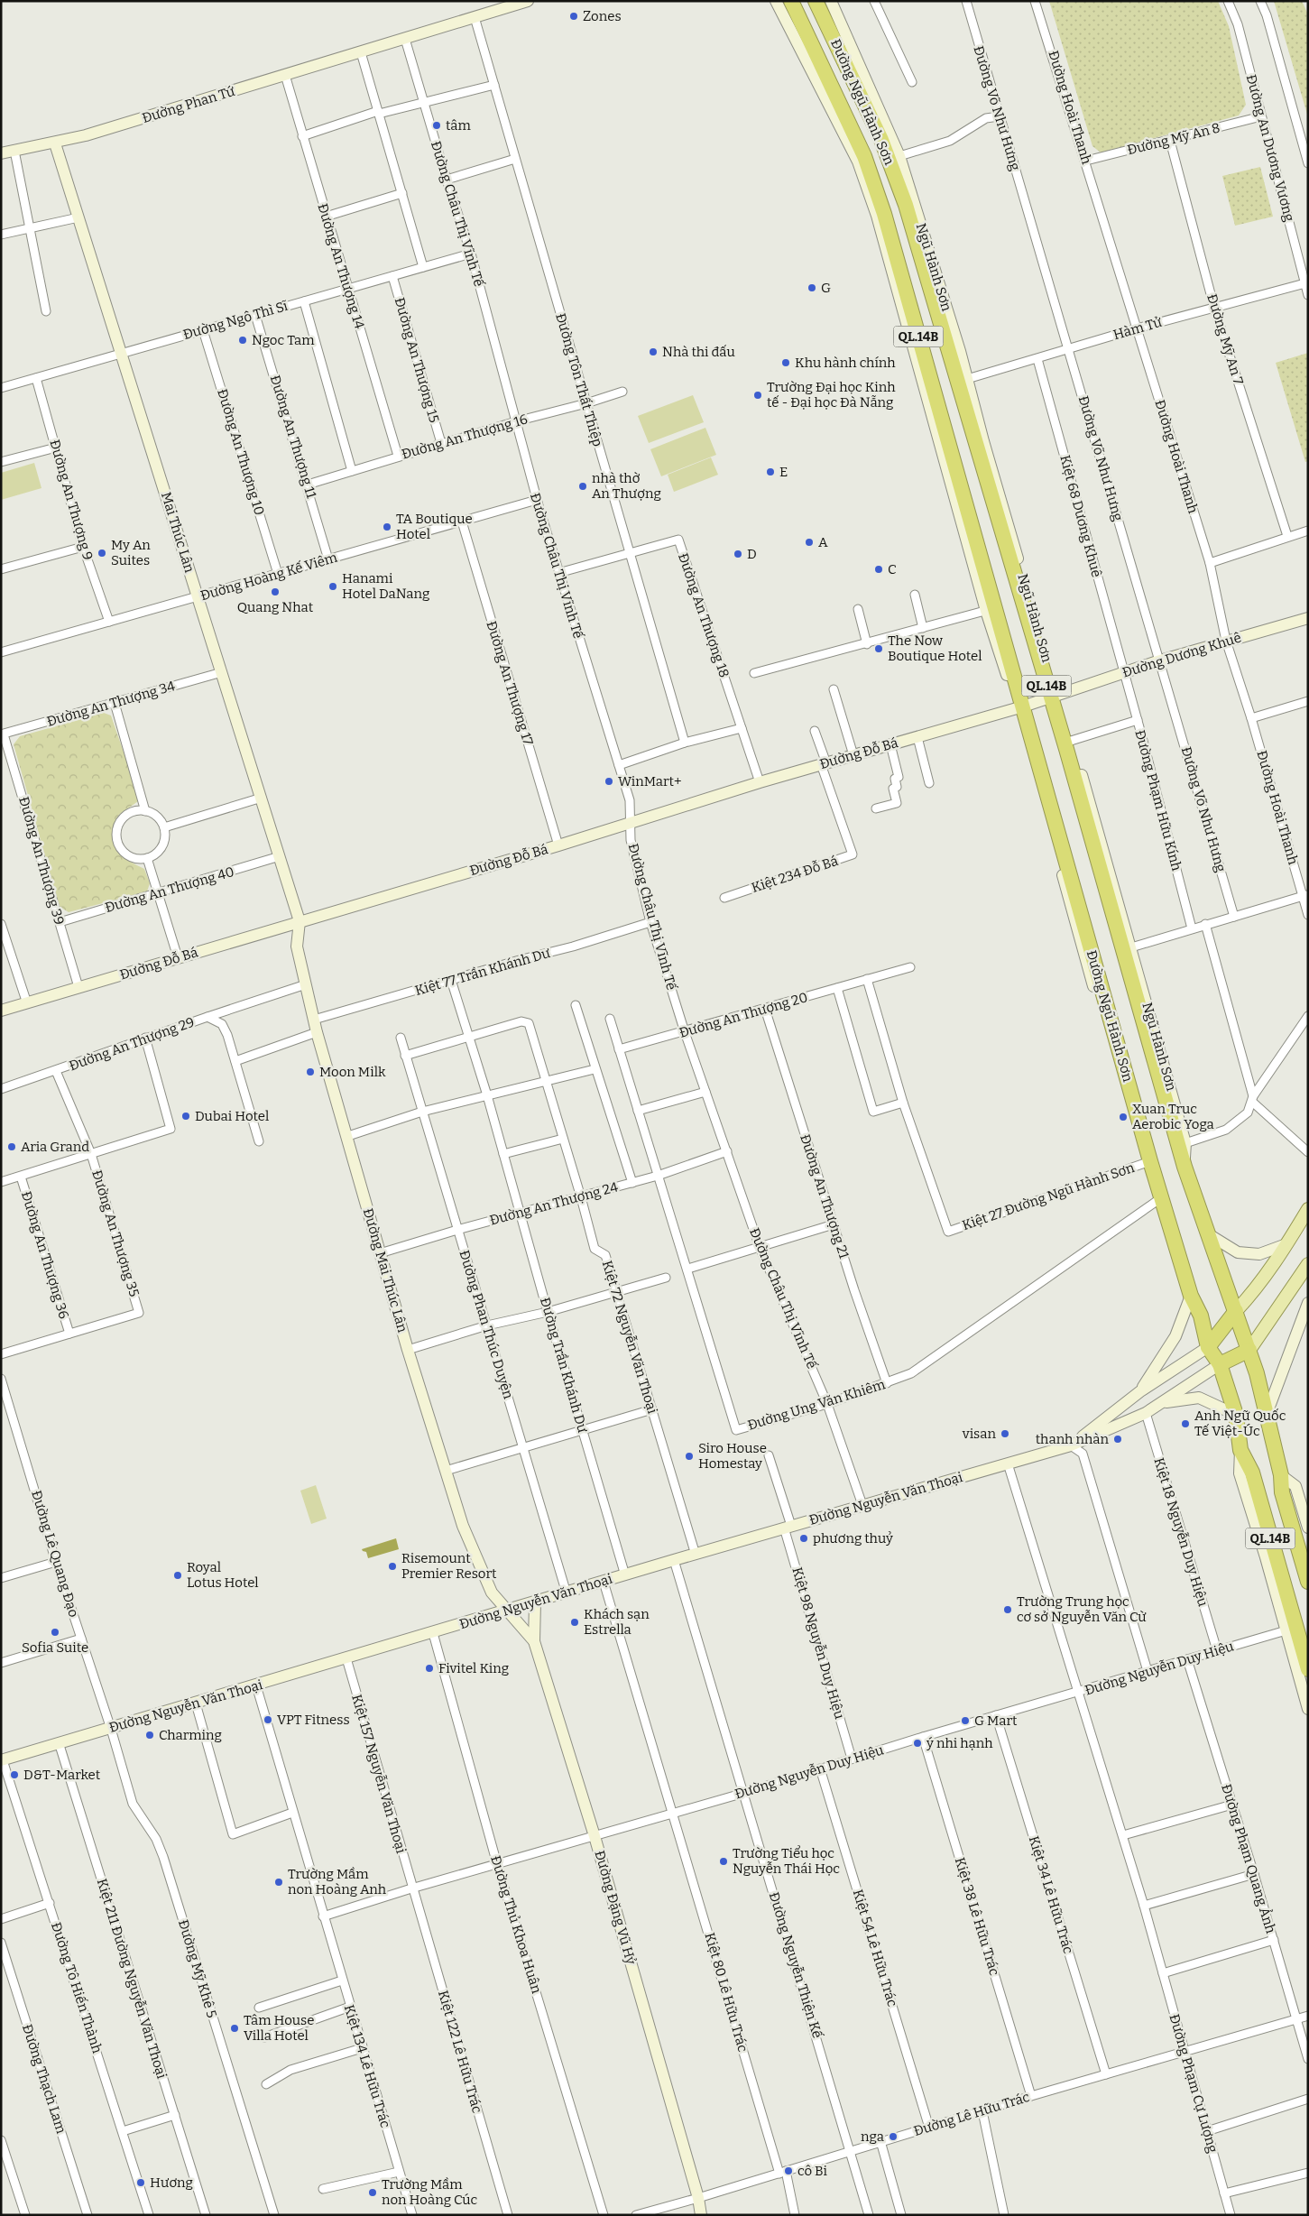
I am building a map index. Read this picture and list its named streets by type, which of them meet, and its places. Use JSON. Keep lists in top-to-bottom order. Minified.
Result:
{"streets":{"highway":["Đường Ngũ Hành Sơn","Ngũ Hành Sơn","QL.14B"],"street":["Đường Phan Tứ","Đường Hoài Thanh","Đường Võ Như Hưng","Đường Mỹ An 8","Đường An Dương Vương","Đường Châu Thị Vĩnh Tế","Đường An Thượng 14","Đường Ngô Thì Sĩ","Hàm Tử","Đường Mỹ An 7","Đường An Thượng 15","Đường Tôn Thất Thiệp","Đường An Thượng 11","Đường An Thượng 16","Đường An Thượng 10","Đường An Thượng 9","Kiệt 68 Dương Khuê","Mai Thúc Lân","Đường Hoàng Kế Viêm","Đường An Thượng 18","Đường Dương Khuê","Đường An Thượng 17","Đường An Thượng 34","Đường Đỗ Bá","Đường Phạm Hữu Kính","Đường An Thượng 39","Kiệt 234 Đỗ Bá","Đường An Thượng 40","Kiệt 77 Trần Khánh Dư","Đường An Thượng 20","Đường An Thượng 29","Đường An Thượng 21","Kiệt 27 Đường Ngũ Hành Sơn","Đường An Thượng 24","Đường An Thượng 35","Đường An Thượng 36","Đường Mai Thúc Lân","Đường Phan Thúc Duyện","Kiệt 72 Nguyễn Văn Thoại","Đường Trần Khánh Dư","Đường Ung Văn Khiêm","Đường Nguyễn Văn Thoại","Kiệt 18 Nguyễn Duy Hiệu","Đường Lê Quang Đạo","Kiệt 98 Nguyễn Duy Hiệu","Đường Nguyễn Duy Hiệu","Kiệt 157 Nguyễn Văn Thoại","Đường Phạm Quang Ảnh","Kiệt 34 Lê Hữu Trác","Đường Đặng Vũ Hỷ","Kiệt 38 Lê Hữu Trác","Đường Thủ Khoa Huân","Kiệt 54 Lê Hữu Trác","Đường Nguyễn Thiện Kế","Đường Mỹ Khê 5","Kiệt 211 Đường Nguyễn Văn Thoại","Đường Tô Hiến Thành","Kiệt 80 Lê Hữu Trác","Kiệt 122 Lê Hữu Trác","Kiệt 134 Lê Hữu Trác","Đường Thạch Lam","Đường Phạm Cự Lượng","Đường Lê Hữu Trác"]},"crossings":[["Đường Ngũ Hành Sơn","Ngũ Hành Sơn"],["Đường Ngũ Hành Sơn","QL.14B"],["Đường Ngũ Hành Sơn","Đường Dương Khuê"],["Đường Ngũ Hành Sơn","Đường Đỗ Bá"],["Đường Ngũ Hành Sơn","Kiệt 27 Đường Ngũ Hành Sơn"],["Đường Ngũ Hành Sơn","Đường Ung Văn Khiêm"],["Đường Ngũ Hành Sơn","Đường Nguyễn Văn Thoại"],["Đường Phan Tứ","Đường Châu Thị Vĩnh Tế"],["Đường Phan Tứ","Đường An Thượng 14"],["Đường Phan Tứ","Đường Tôn Thất Thiệp"],["Đường Phan Tứ","Mai Thúc Lân"],["Đường Hoài Thanh","Đường Mỹ An 8"],["Đường Hoài Thanh","Hàm Tử"],["Đường Hoài Thanh","Đường Dương Khuê"],["Đường Võ Như Hưng","Hàm Tử"],["Đường Võ Như Hưng","Đường Dương Khuê"],["Đường Mỹ An 8","Đường An Dương Vương"],["Đường Mỹ An 8","Đường Mỹ An 7"],["Đường An Dương Vương","Hàm Tử"],["Đường Châu Thị Vĩnh Tế","Đường Ngô Thì Sĩ"],["Đường Châu Thị Vĩnh Tế","Đường An Thượng 16"],["Đường Châu Thị Vĩnh Tế","Đường Hoàng Kế Viêm"],["Đường Châu Thị Vĩnh Tế","Đường An Thượng 18"],["Đường Châu Thị Vĩnh Tế","Đường Đỗ Bá"],["Đường Châu Thị Vĩnh Tế","Kiệt 77 Trần Khánh Dư"],["Đường Châu Thị Vĩnh Tế","Đường An Thượng 20"],["Đường Châu Thị Vĩnh Tế","Đường An Thượng 24"],["Đường Châu Thị Vĩnh Tế","Đường Ung Văn Khiêm"],["Đường Châu Thị Vĩnh Tế","Đường Nguyễn Văn Thoại"],["Đường An Thượng 14","Đường Ngô Thì Sĩ"],["Đường An Thượng 14","Đường An Thượng 16"],["Ngũ Hành Sơn","Hàm Tử"],["Ngũ Hành Sơn","QL.14B"],["Ngũ Hành Sơn","Đường Dương Khuê"],["Đường Ngô Thì Sĩ","Đường An Thượng 15"],["Đường Ngô Thì Sĩ","Đường An Thượng 11"],["Đường Ngô Thì Sĩ","Đường An Thượng 10"],["Đường Ngô Thì Sĩ","Đường An Thượng 9"],["Đường Ngô Thì Sĩ","Mai Thúc Lân"],["Hàm Tử","Đường Mỹ An 7"],["Hàm Tử","Kiệt 68 Dương Khuê"],["QL.14B","Đường Nguyễn Văn Thoại"],["QL.14B","Đường Nguyễn Duy Hiệu"],["Đường An Thượng 15","Đường An Thượng 16"],["Đường Tôn Thất Thiệp","Đường An Thượng 16"],["Đường Tôn Thất Thiệp","Đường An Thượng 18"],["Đường An Thượng 11","Đường An Thượng 16"],["Đường An Thượng 11","Đường Hoàng Kế Viêm"],["Đường An Thượng 10","Đường Hoàng Kế Viêm"],["Đường An Thượng 9","Đường Hoàng Kế Viêm"],["Kiệt 68 Dương Khuê","Đường Dương Khuê"],["Kiệt 68 Dương Khuê","Đường Phạm Hữu Kính"],["Mai Thúc Lân","Đường Hoàng Kế Viêm"],["Mai Thúc Lân","Đường An Thượng 34"],["Mai Thúc Lân","Đường Đỗ Bá"],["Mai Thúc Lân","Đường An Thượng 40"],["Mai Thúc Lân","Đường Mai Thúc Lân"],["Đường Hoàng Kế Viêm","Đường An Thượng 17"],["Đường An Thượng 18","Đường Đỗ Bá"],["Đường Dương Khuê","Đường Đỗ Bá"],["Đường Dương Khuê","Đường Phạm Hữu Kính"],["Đường An Thượng 17","Đường Đỗ Bá"],["Đường An Thượng 34","Đường An Thượng 39"],["Đường Đỗ Bá","Đường An Thượng 39"],["Đường Đỗ Bá","Kiệt 234 Đỗ Bá"],["Đường Đỗ Bá","Đường Mai Thúc Lân"],["Đường An Thượng 39","Đường An Thượng 40"],["Kiệt 77 Trần Khánh Dư","Đường Mai Thúc Lân"],["Kiệt 77 Trần Khánh Dư","Đường Trần Khánh Dư"],["Đường An Thượng 20","Đường An Thượng 21"],["Đường An Thượng 20","Đường Ung Văn Khiêm"],["Đường An Thượng 29","Đường An Thượng 35"],["Đường An Thượng 21","Đường Ung Văn Khiêm"],["Đường An Thượng 24","Đường Mai Thúc Lân"],["Đường An Thượng 24","Đường Phan Thúc Duyện"],["Đường An Thượng 24","Kiệt 72 Nguyễn Văn Thoại"],["Đường An Thượng 24","Đường Trần Khánh Dư"],["Đường An Thượng 24","Đường Ung Văn Khiêm"],["Đường An Thượng 35","Đường An Thượng 36"],["Đường Mai Thúc Lân","Đường Nguyễn Văn Thoại"],["Đường Mai Thúc Lân","Đường Đặng Vũ Hỷ"],["Đường Phan Thúc Duyện","Đường Nguyễn Văn Thoại"],["Kiệt 72 Nguyễn Văn Thoại","Đường Trần Khánh Dư"],["Kiệt 72 Nguyễn Văn Thoại","Đường Nguyễn Văn Thoại"],["Đường Trần Khánh Dư","Đường Nguyễn Văn Thoại"],["Đường Nguyễn Văn Thoại","Kiệt 18 Nguyễn Duy Hiệu"],["Đường Nguyễn Văn Thoại","Đường Lê Quang Đạo"],["Đường Nguyễn Văn Thoại","Kiệt 98 Nguyễn Duy Hiệu"],["Đường Nguyễn Văn Thoại","Kiệt 157 Nguyễn Văn Thoại"],["Đường Nguyễn Văn Thoại","Đường Đặng Vũ Hỷ"],["Đường Nguyễn Văn Thoại","Đường Thủ Khoa Huân"],["Đường Nguyễn Văn Thoại","Đường Nguyễn Thiện Kế"],["Đường Nguyễn Văn Thoại","Đường Mỹ Khê 5"],["Đường Nguyễn Văn Thoại","Kiệt 211 Đường Nguyễn Văn Thoại"],["Đường Nguyễn Văn Thoại","Đường Tô Hiến Thành"],["Đường Nguyễn Văn Thoại","Kiệt 80 Lê Hữu Trác"],["Đường Nguyễn Văn Thoại","Kiệt 134 Lê Hữu Trác"],["Đường Nguyễn Văn Thoại","Đường Phạm Cự Lượng"],["Kiệt 18 Nguyễn Duy Hiệu","Đường Nguyễn Duy Hiệu"],["Đường Lê Quang Đạo","Đường Mỹ Khê 5"],["Kiệt 98 Nguyễn Duy Hiệu","Đường Nguyễn Duy Hiệu"],["Đường Nguyễn Duy Hiệu","Kiệt 157 Nguyễn Văn Thoại"],["Đường Nguyễn Duy Hiệu","Đường Phạm Quang Ảnh"],["Đường Nguyễn Duy Hiệu","Kiệt 34 Lê Hữu Trác"],["Đường Nguyễn Duy Hiệu","Đường Đặng Vũ Hỷ"],["Đường Nguyễn Duy Hiệu","Kiệt 38 Lê Hữu Trác"],["Đường Nguyễn Duy Hiệu","Đường Thủ Khoa Huân"],["Đường Nguyễn Duy Hiệu","Kiệt 54 Lê Hữu Trác"],["Đường Nguyễn Duy Hiệu","Đường Nguyễn Thiện Kế"],["Đường Nguyễn Duy Hiệu","Kiệt 80 Lê Hữu Trác"],["Đường Nguyễn Duy Hiệu","Kiệt 122 Lê Hữu Trác"],["Đường Nguyễn Duy Hiệu","Kiệt 134 Lê Hữu Trác"],["Đường Nguyễn Duy Hiệu","Đường Phạm Cự Lượng"],["Kiệt 157 Nguyễn Văn Thoại","Kiệt 122 Lê Hữu Trác"],["Đường Phạm Quang Ảnh","Đường Lê Hữu Trác"],["Kiệt 34 Lê Hữu Trác","Đường Lê Hữu Trác"],["Đường Đặng Vũ Hỷ","Đường Lê Hữu Trác"],["Kiệt 38 Lê Hữu Trác","Đường Lê Hữu Trác"],["Kiệt 54 Lê Hữu Trác","Đường Lê Hữu Trác"],["Đường Nguyễn Thiện Kế","Đường Lê Hữu Trác"],["Kiệt 80 Lê Hữu Trác","Đường Lê Hữu Trác"],["Đường Phạm Cự Lượng","Đường Lê Hữu Trác"]],"places":["Zones","tâm","G","Ngoc Tam","Nhà thi đấu","Khu hành chính","Trường Đại học Kinh tế - Đại học Đà Nẵng","E","nhà thờ An Thượng","TA Boutique Hotel","A","My An Suites","D","C","Hanami Hotel DaNang","Quang Nhat","The Now Boutique Hotel","WinMart+","Moon Milk","Dubai Hotel","Xuan Truc Aerobic Yoga","Aria Grand","Anh Ngữ Quốc Tế Việt-Úc","visan","thanh nhàn","Siro House Homestay","phương thuỷ","Risemount Premier Resort","Royal Lotus Hotel","Trường Trung học cơ sở Nguyễn Văn Cừ","Khách sạn Estrella","Sofia Suite","Fivitel King","VPT Fitness","G Mart","Charming","ý nhi hạnh","D&T-Market","Trường Tiểu học Nguyễn Thái Học","Trường Mầm non Hoàng Anh","Tâm House Villa Hotel","nga","cô Bi","Hương","Trường Mầm non Hoàng Cúc"]}
